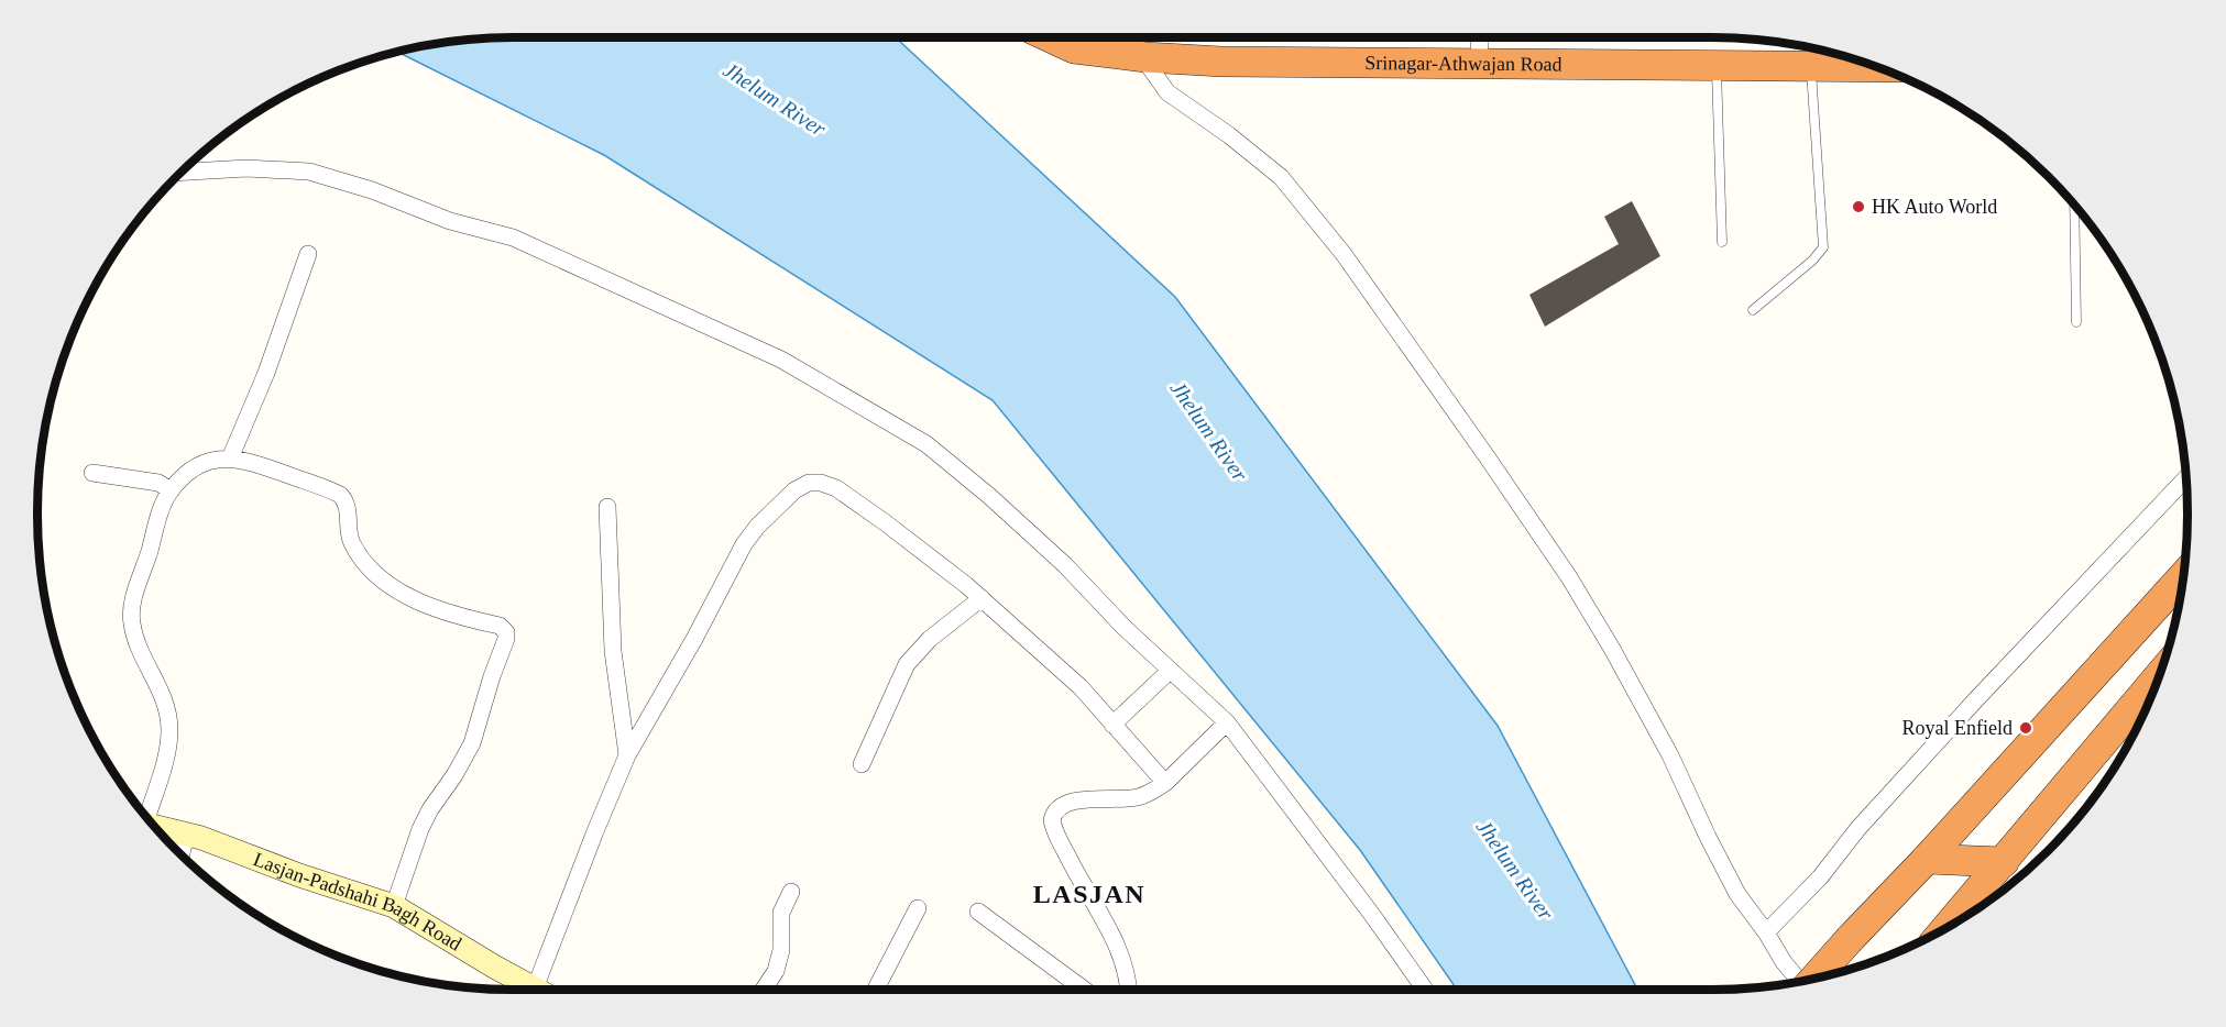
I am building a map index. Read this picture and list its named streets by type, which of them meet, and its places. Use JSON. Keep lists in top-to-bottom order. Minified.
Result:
{"streets":{"highway":["Srinagar-Athwajan Road"],"street":["Lasjan-Padshahi Bagh Road"]},"districts":["LASJAN"],"water":["Jhelum River"],"places":["HK Auto World","Royal Enfield"]}
